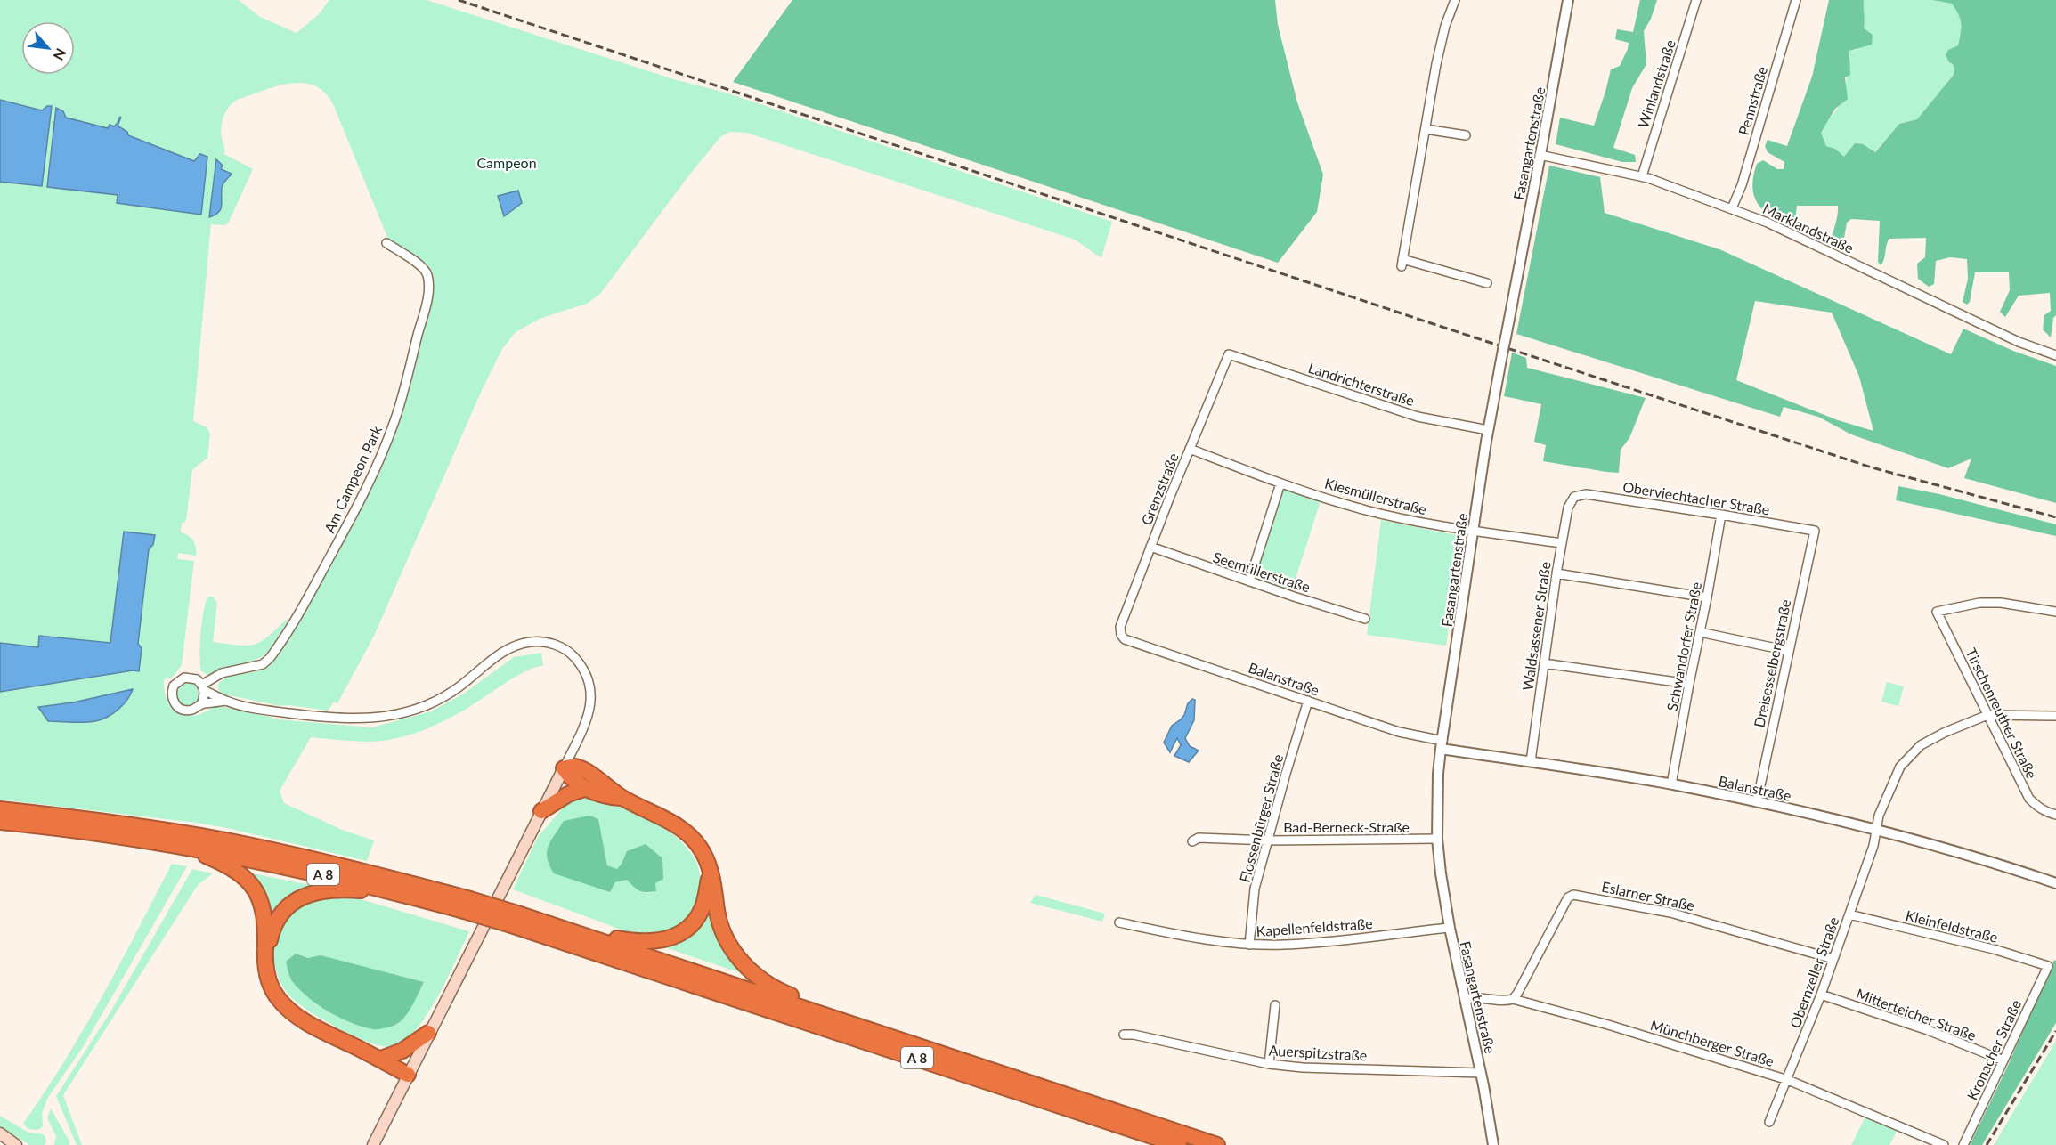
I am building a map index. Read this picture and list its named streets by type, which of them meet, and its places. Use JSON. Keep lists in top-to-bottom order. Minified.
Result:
{"streets":{"highway":["A 8"],"street":["Winlandstraße","Pennstraße","Fasangartenstraße","Marklandstraße","Landrichterstraße","Am Campeon Park","Grenzstraße","Kiesmüllerstraße","Oberviechtacher Straße","Seemüllerstraße","Waldsassener Straße","Schwandorfer Straße","Dreisesselbergstraße","Balanstraße","Tirschenreuther Straße","Flossenbürger Straße","Bad-Berneck-Straße","Eslarner Straße","Kleinfeldstraße","Kapellenfeldstraße","Obernzeller Straße","Mitterteicher Straße","Münchberger Straße","Kronacher Straße","Auerspitzstraße"]},"crossings":[["Winlandstraße","Marklandstraße"],["Pennstraße","Marklandstraße"],["Fasangartenstraße","Marklandstraße"],["Fasangartenstraße","Landrichterstraße"],["Fasangartenstraße","Kiesmüllerstraße"],["Fasangartenstraße","Balanstraße"],["Fasangartenstraße","Bad-Berneck-Straße"],["Fasangartenstraße","Kapellenfeldstraße"],["Fasangartenstraße","Münchberger Straße"],["Fasangartenstraße","Auerspitzstraße"],["Landrichterstraße","Grenzstraße"],["Grenzstraße","Kiesmüllerstraße"],["Grenzstraße","Seemüllerstraße"],["Grenzstraße","Balanstraße"],["Kiesmüllerstraße","Waldsassener Straße"],["Oberviechtacher Straße","Waldsassener Straße"],["Oberviechtacher Straße","Schwandorfer Straße"],["Oberviechtacher Straße","Dreisesselbergstraße"],["Waldsassener Straße","Balanstraße"],["Schwandorfer Straße","Balanstraße"],["Dreisesselbergstraße","Balanstraße"],["Balanstraße","Flossenbürger Straße"],["Balanstraße","Obernzeller Straße"],["Tirschenreuther Straße","Obernzeller Straße"],["Flossenbürger Straße","Bad-Berneck-Straße"],["Flossenbürger Straße","Kapellenfeldstraße"],["Eslarner Straße","Obernzeller Straße"],["Eslarner Straße","Münchberger Straße"],["Kleinfeldstraße","Obernzeller Straße"],["Kleinfeldstraße","Kronacher Straße"],["Obernzeller Straße","Mitterteicher Straße"],["Obernzeller Straße","Münchberger Straße"],["Mitterteicher Straße","Kronacher Straße"]],"parks":["Campeon"],"north":"bottom right"}
